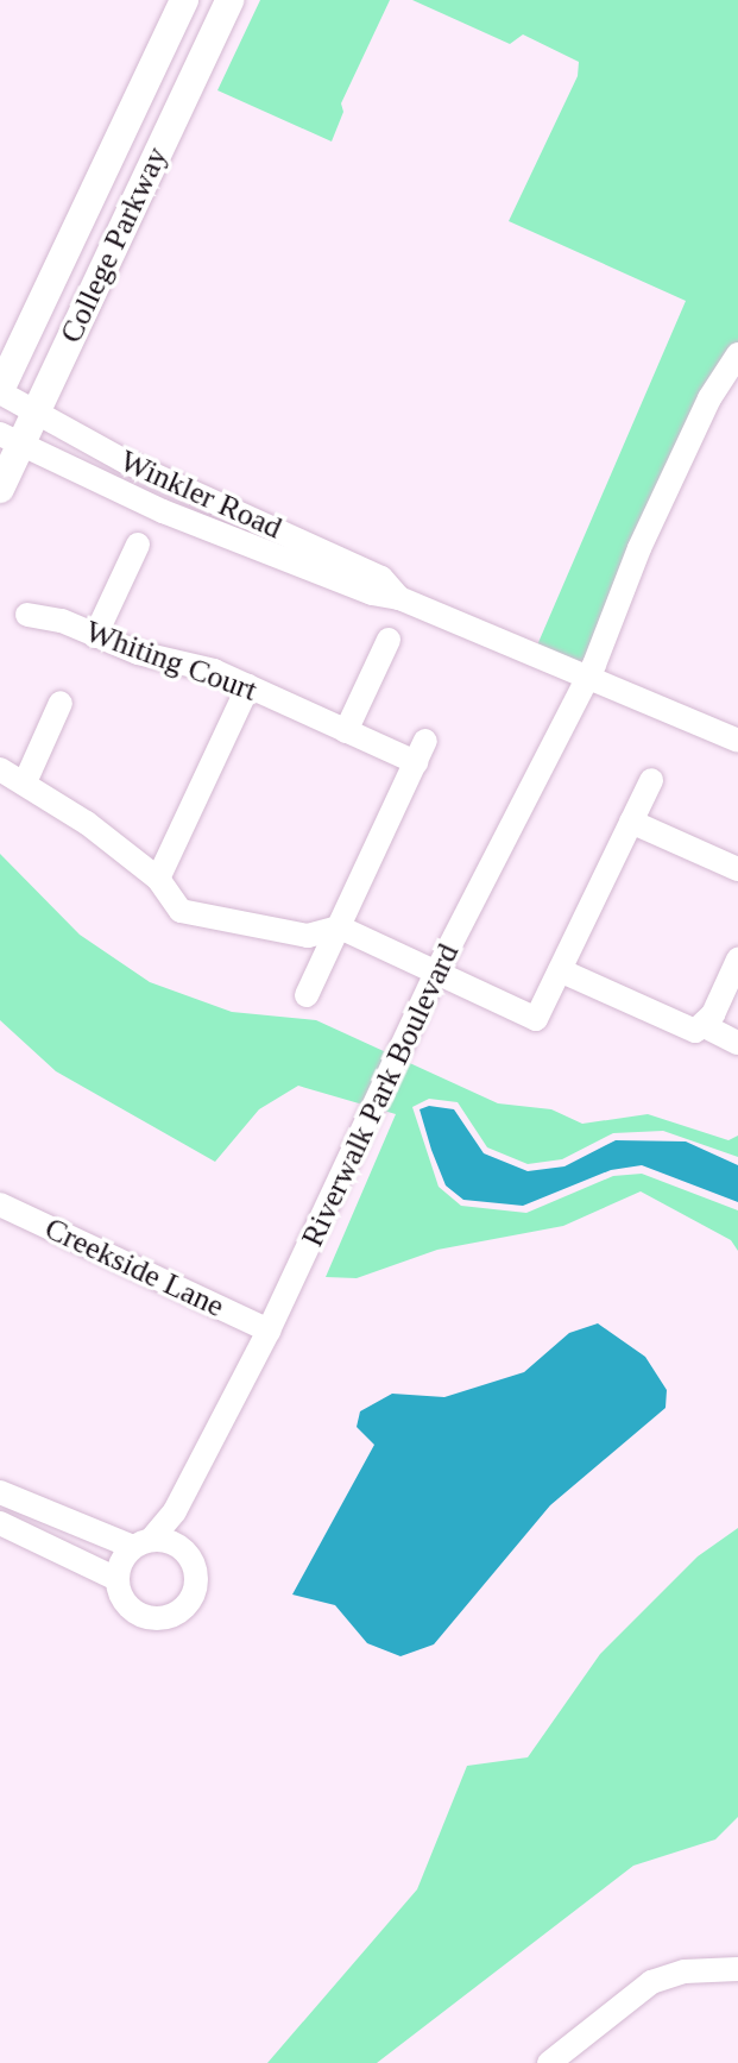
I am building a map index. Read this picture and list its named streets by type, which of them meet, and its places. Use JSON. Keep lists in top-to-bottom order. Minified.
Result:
{"streets":{"main road":["College Parkway"],"street":["Winkler Road","Whiting Court","Riverwalk Park Boulevard","Creekside Lane"]},"crossings":[["College Parkway","Winkler Road"],["Winkler Road","Riverwalk Park Boulevard"],["Riverwalk Park Boulevard","Creekside Lane"]]}
